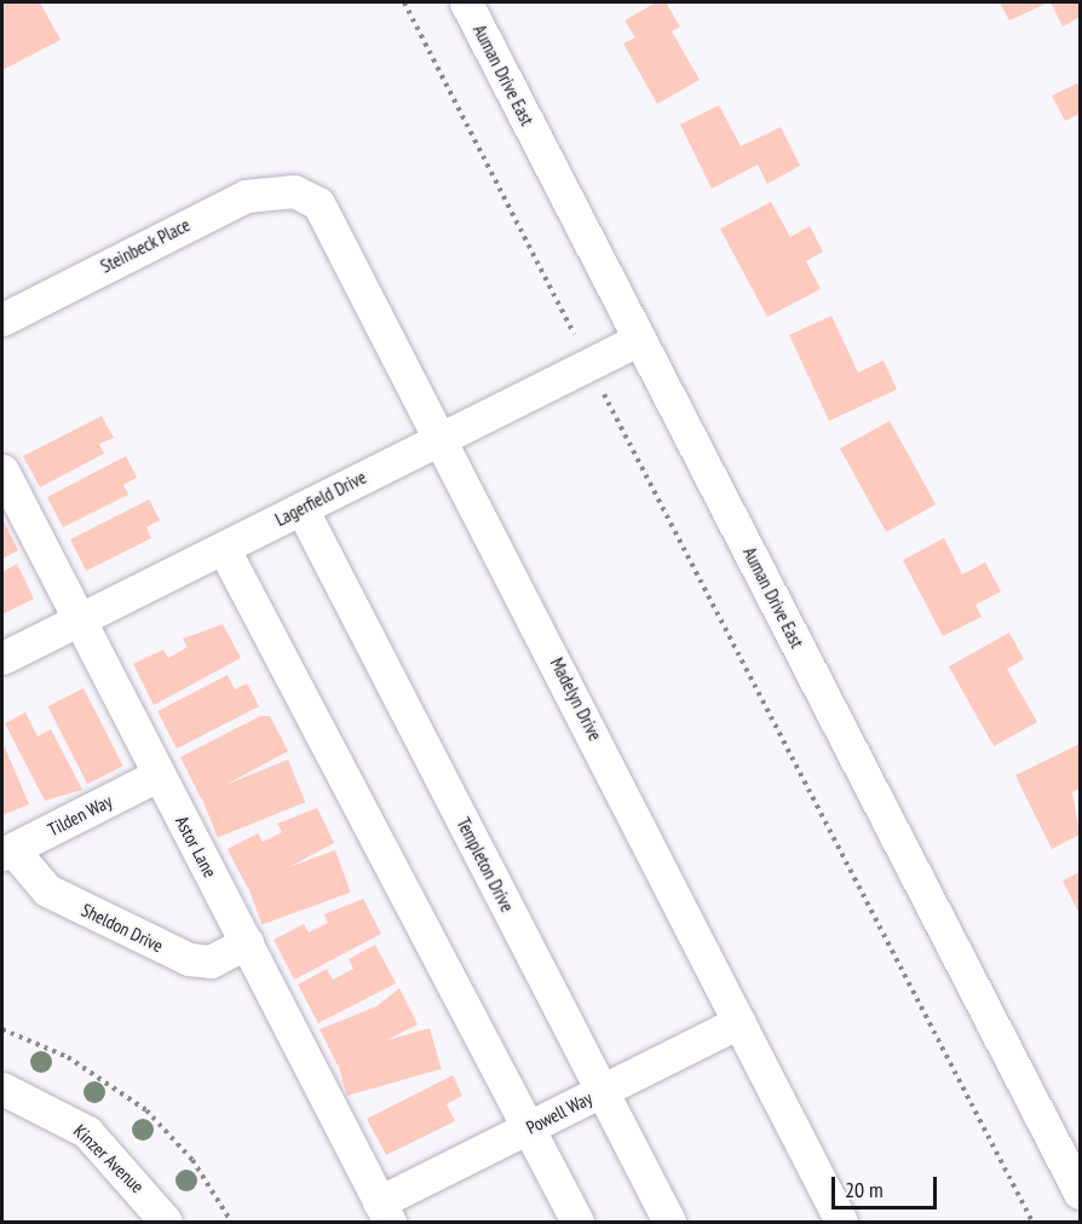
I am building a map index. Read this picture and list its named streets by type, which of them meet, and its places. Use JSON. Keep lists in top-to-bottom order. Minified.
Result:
{"streets":{"street":["Auman Drive East","Steinbeck Place","Lagerfield Drive","Madelyn Drive","Tilden Way","Astor Lane","Templeton Drive","Sheldon Drive","Powell Way","Kinzer Avenue"]},"crossings":[["Auman Drive East","Lagerfield Drive"],["Steinbeck Place","Madelyn Drive"],["Lagerfield Drive","Madelyn Drive"],["Lagerfield Drive","Astor Lane"],["Lagerfield Drive","Templeton Drive"],["Madelyn Drive","Powell Way"],["Tilden Way","Astor Lane"],["Tilden Way","Sheldon Drive"],["Astor Lane","Sheldon Drive"],["Astor Lane","Powell Way"],["Templeton Drive","Powell Way"]],"scale_bar":"20 m"}
